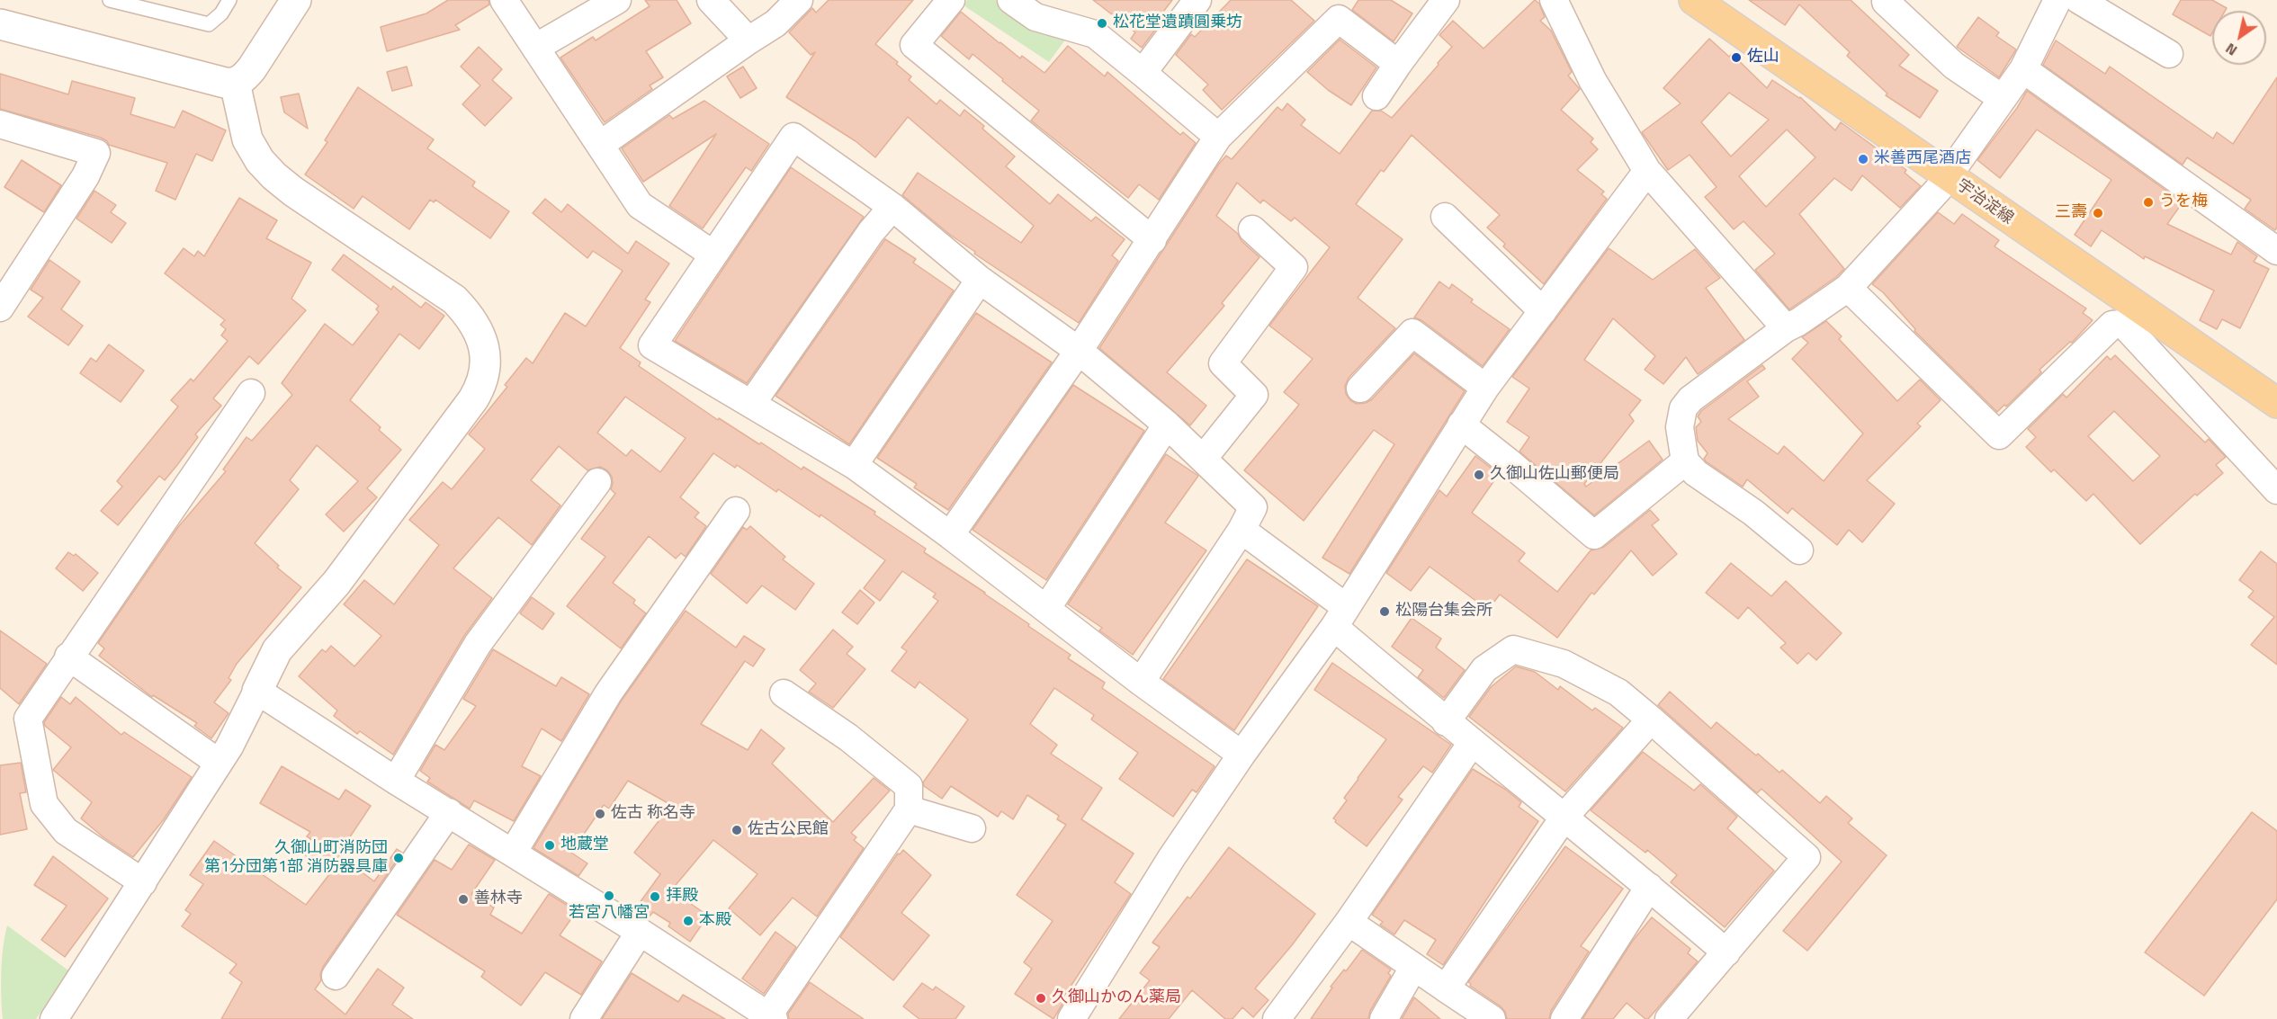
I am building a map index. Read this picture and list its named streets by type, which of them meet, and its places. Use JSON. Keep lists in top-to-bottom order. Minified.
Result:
{"streets":{"main road":["宇治淀線"]},"places":["松花堂遺蹟圓乗坊","佐山","米善西尾酒店","うを梅","三壽","久御山佐山郵便局","松陽台集会所","佐古 称名寺","佐古公民館","地蔵堂","久御山町消防団 第1分団第1部 消防器具庫","若宮八幡宮","拝殿","善林寺","本殿","久御山かのん薬局"],"north":"bottom left"}
